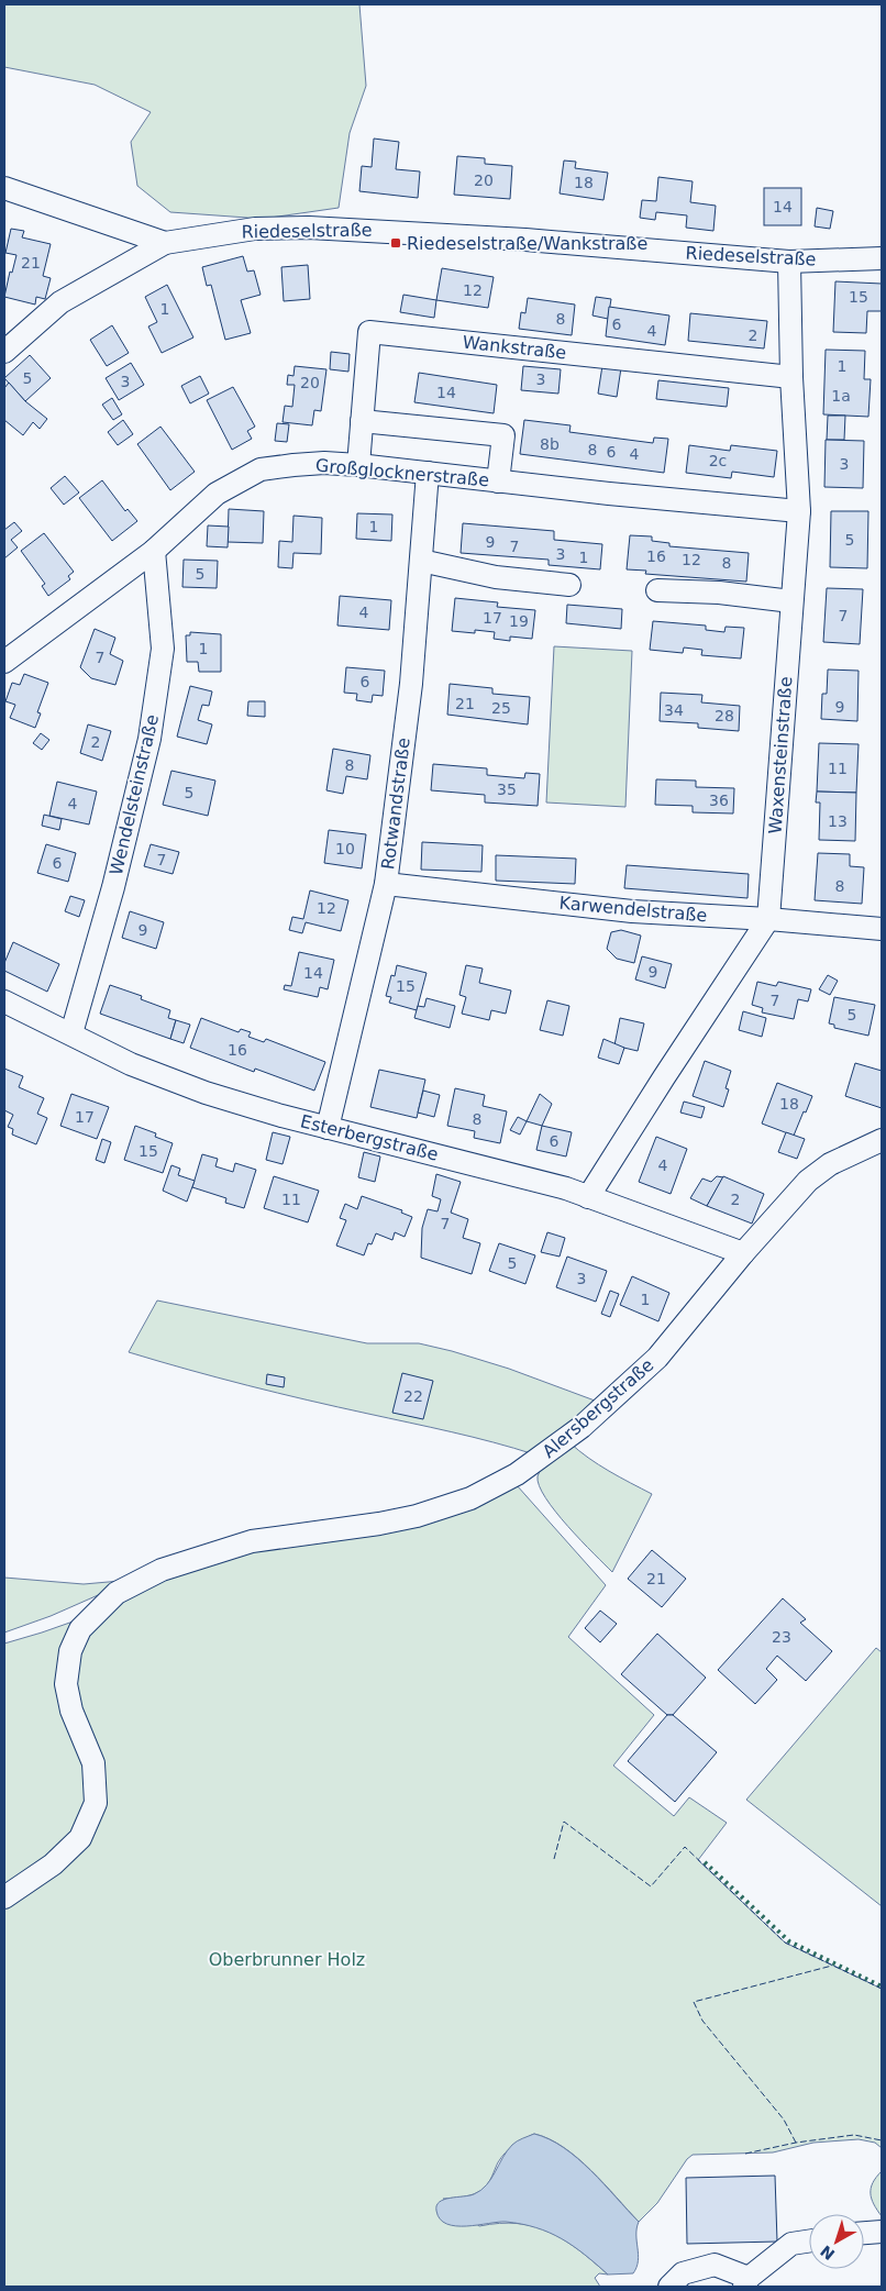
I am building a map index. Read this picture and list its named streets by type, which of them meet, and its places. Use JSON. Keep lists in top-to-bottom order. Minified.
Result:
{"streets":{"street":["Riedeselstraße","Wankstraße","Großglocknerstraße","Waxensteinstraße","Wendelsteinstraße","Rotwandstraße","Karwendelstraße","Esterbergstraße","Alersbergstraße"]},"crossings":[["Riedeselstraße","Waxensteinstraße"],["Wankstraße","Großglocknerstraße"],["Wankstraße","Waxensteinstraße"],["Großglocknerstraße","Waxensteinstraße"],["Großglocknerstraße","Wendelsteinstraße"],["Großglocknerstraße","Rotwandstraße"],["Waxensteinstraße","Karwendelstraße"],["Waxensteinstraße","Esterbergstraße"],["Wendelsteinstraße","Esterbergstraße"],["Rotwandstraße","Karwendelstraße"],["Rotwandstraße","Esterbergstraße"],["Esterbergstraße","Alersbergstraße"]],"parks":["Oberbrunner Holz"],"places":{"transit":["Riedeselstraße/Wankstraße"]},"house_numbers":["20","18","14","21","12","15","1","8","6","4","2","1","5","3","3","20","14","1a","8b","8","6","4","2c","3","1","5","9","7","3","16","1","12","8","5","4","7","17","19","1","7","6","21","9","25","34","28","2","8","11","35","5","36","4","13","10","7","6","8","12","9","9","14","15","7","5","16","18","17","8","6","15","4","11","2","7","5","3","1","22","21","23"],"north":"bottom left"}
